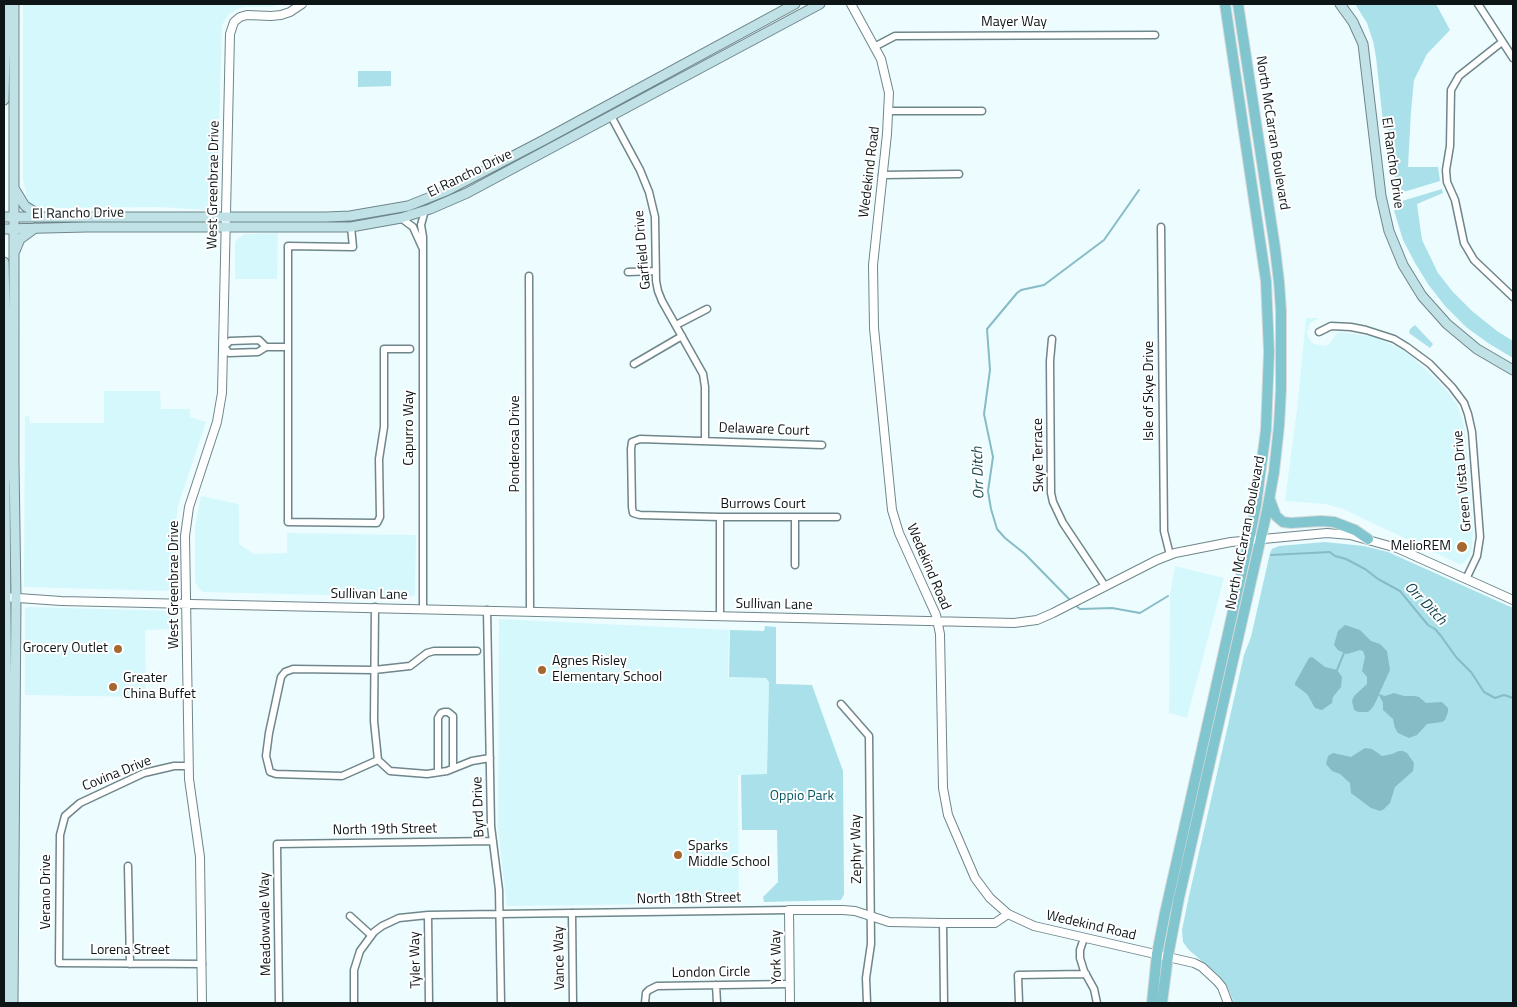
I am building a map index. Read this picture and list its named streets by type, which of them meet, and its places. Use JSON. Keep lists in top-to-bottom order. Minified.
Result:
{"streets":{"main road":["North McCarran Boulevard","El Rancho Drive"],"street":["Mayer Way","Wedekind Road","West Greenbrae Drive","Garfield Drive","Isle of Skye Drive","Capurro Way","Delaware Court","Ponderosa Drive","Skye Terrace","Green Vista Drive","Burrows Court","Sullivan Lane","Covina Drive","Byrd Drive","North 19th Street","Zephyr Way","Verano Drive","North 18th Street","Meadowvale Way","Lorena Street","York Way","Vance Way","Tyler Way","London Circle"]},"crossings":[["Mayer Way","Wedekind Road"],["North McCarran Boulevard","Wedekind Road"],["North McCarran Boulevard","Sullivan Lane"],["El Rancho Drive","West Greenbrae Drive"],["El Rancho Drive","Garfield Drive"],["El Rancho Drive","Capurro Way"],["Wedekind Road","Sullivan Lane"],["Wedekind Road","North 18th Street"],["West Greenbrae Drive","Sullivan Lane"],["West Greenbrae Drive","Covina Drive"],["West Greenbrae Drive","Lorena Street"],["Garfield Drive","Delaware Court"],["Isle of Skye Drive","Sullivan Lane"],["Capurro Way","Sullivan Lane"],["Delaware Court","Burrows Court"],["Ponderosa Drive","Sullivan Lane"],["Skye Terrace","Sullivan Lane"],["Green Vista Drive","Sullivan Lane"],["Sullivan Lane","Byrd Drive"],["Covina Drive","Verano Drive"],["Byrd Drive","North 19th Street"],["Byrd Drive","North 18th Street"],["North 19th Street","Meadowvale Way"],["Zephyr Way","North 18th Street"],["Verano Drive","Lorena Street"],["North 18th Street","York Way"],["North 18th Street","Vance Way"],["North 18th Street","Tyler Way"],["York Way","London Circle"]],"water":["Orr Ditch"],"parks":["Oppio Park"],"places":["MelioREM","Grocery Outlet","Agnes Risley Elementary School","Greater China Buffet","Sparks Middle School"]}
